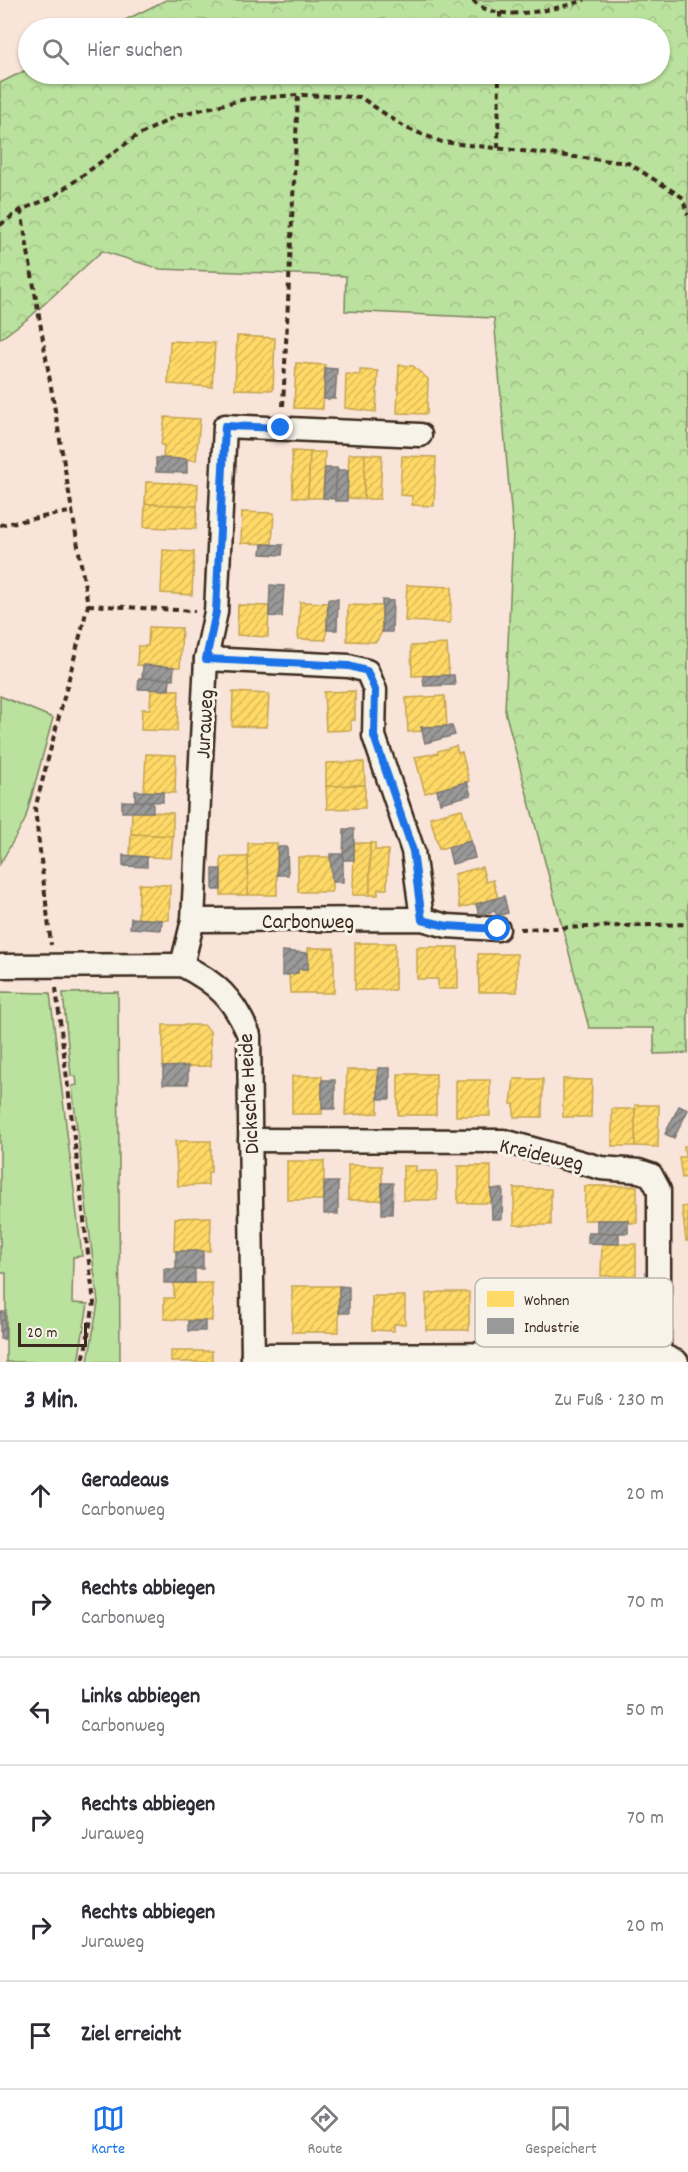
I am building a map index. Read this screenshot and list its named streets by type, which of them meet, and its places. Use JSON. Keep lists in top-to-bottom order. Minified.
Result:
{"streets":{"street":["Juraweg","Carbonweg","Dicksche Heide","Kreideweg"]},"crossings":[["Juraweg","Carbonweg"],["Juraweg","Dicksche Heide"],["Dicksche Heide","Kreideweg"]],"legend":["Wohnen","Industrie"],"scale_bar":"20 m","page":{"search":"Hier suchen","scale":"20 m","heading":["3 Min.","Zu Fuß · 230 m"],"list":[["Geradeaus","Carbonweg","20 m"],["Rechts abbiegen","Carbonweg","70 m"],["Links abbiegen","Carbonweg","50 m"],["Rechts abbiegen","Juraweg","70 m"],["Rechts abbiegen","Juraweg","20 m"],"Ziel erreicht"],"nav":["Karte","Route","Gespeichert"]}}
